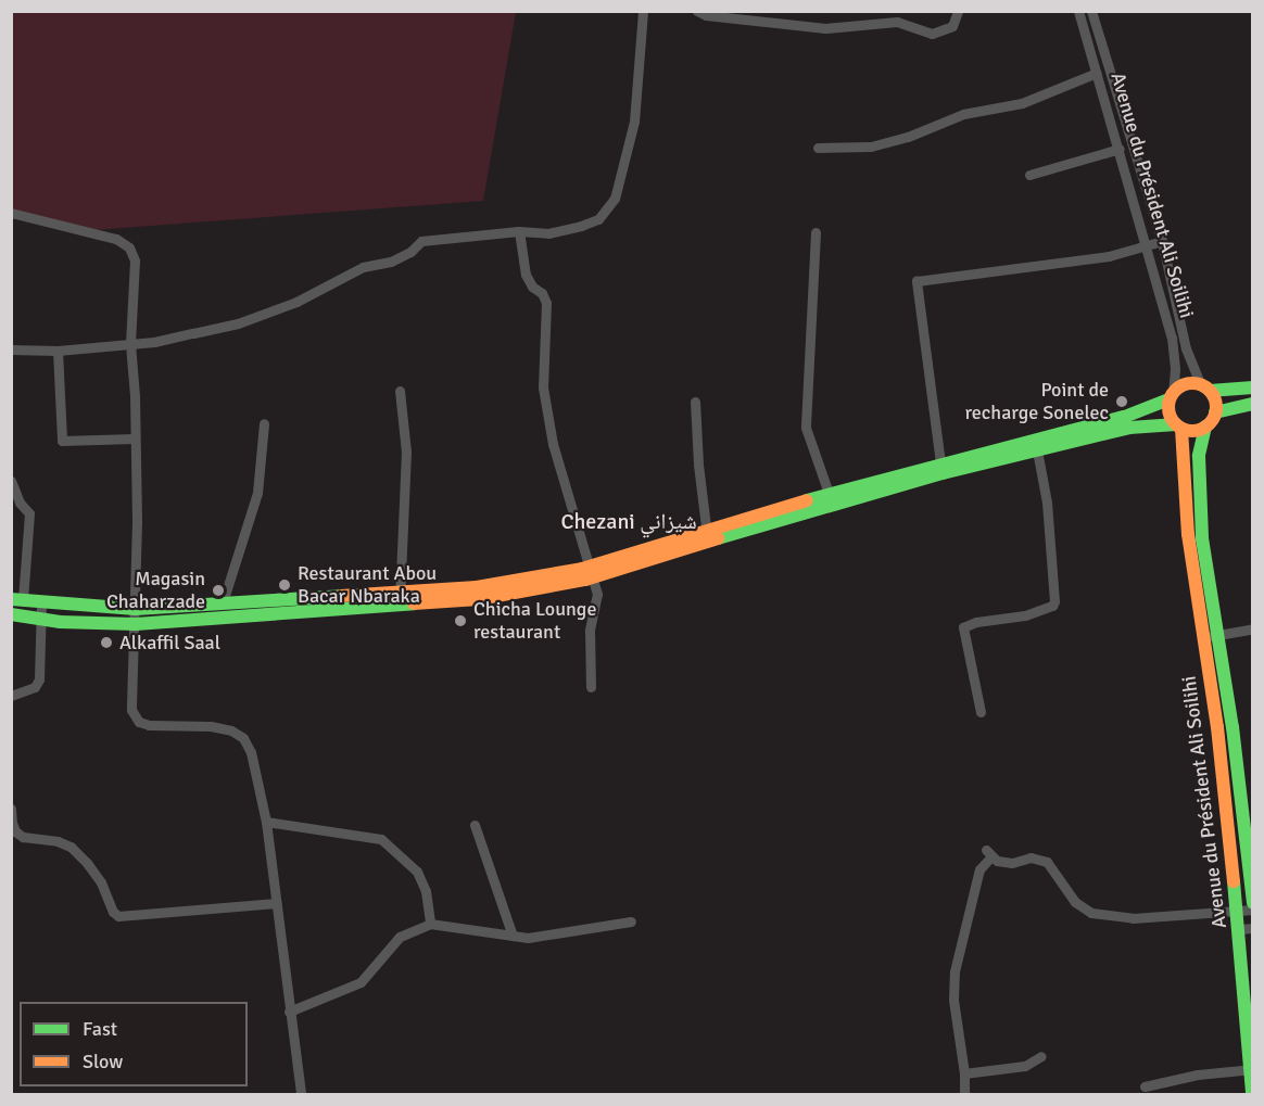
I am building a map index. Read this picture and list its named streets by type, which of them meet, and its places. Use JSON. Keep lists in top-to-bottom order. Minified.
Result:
{"streets":{"main road":["Avenue du Président Ali Soilihi"]},"districts":["Chezani شيزاني"],"places":["Point de recharge Sonelec","Restaurant Abou Bacar Nbaraka","Magasin Chaharzade","Chicha Lounge restaurant","Alkaffil Saal"],"legend":["Fast","Slow"]}
